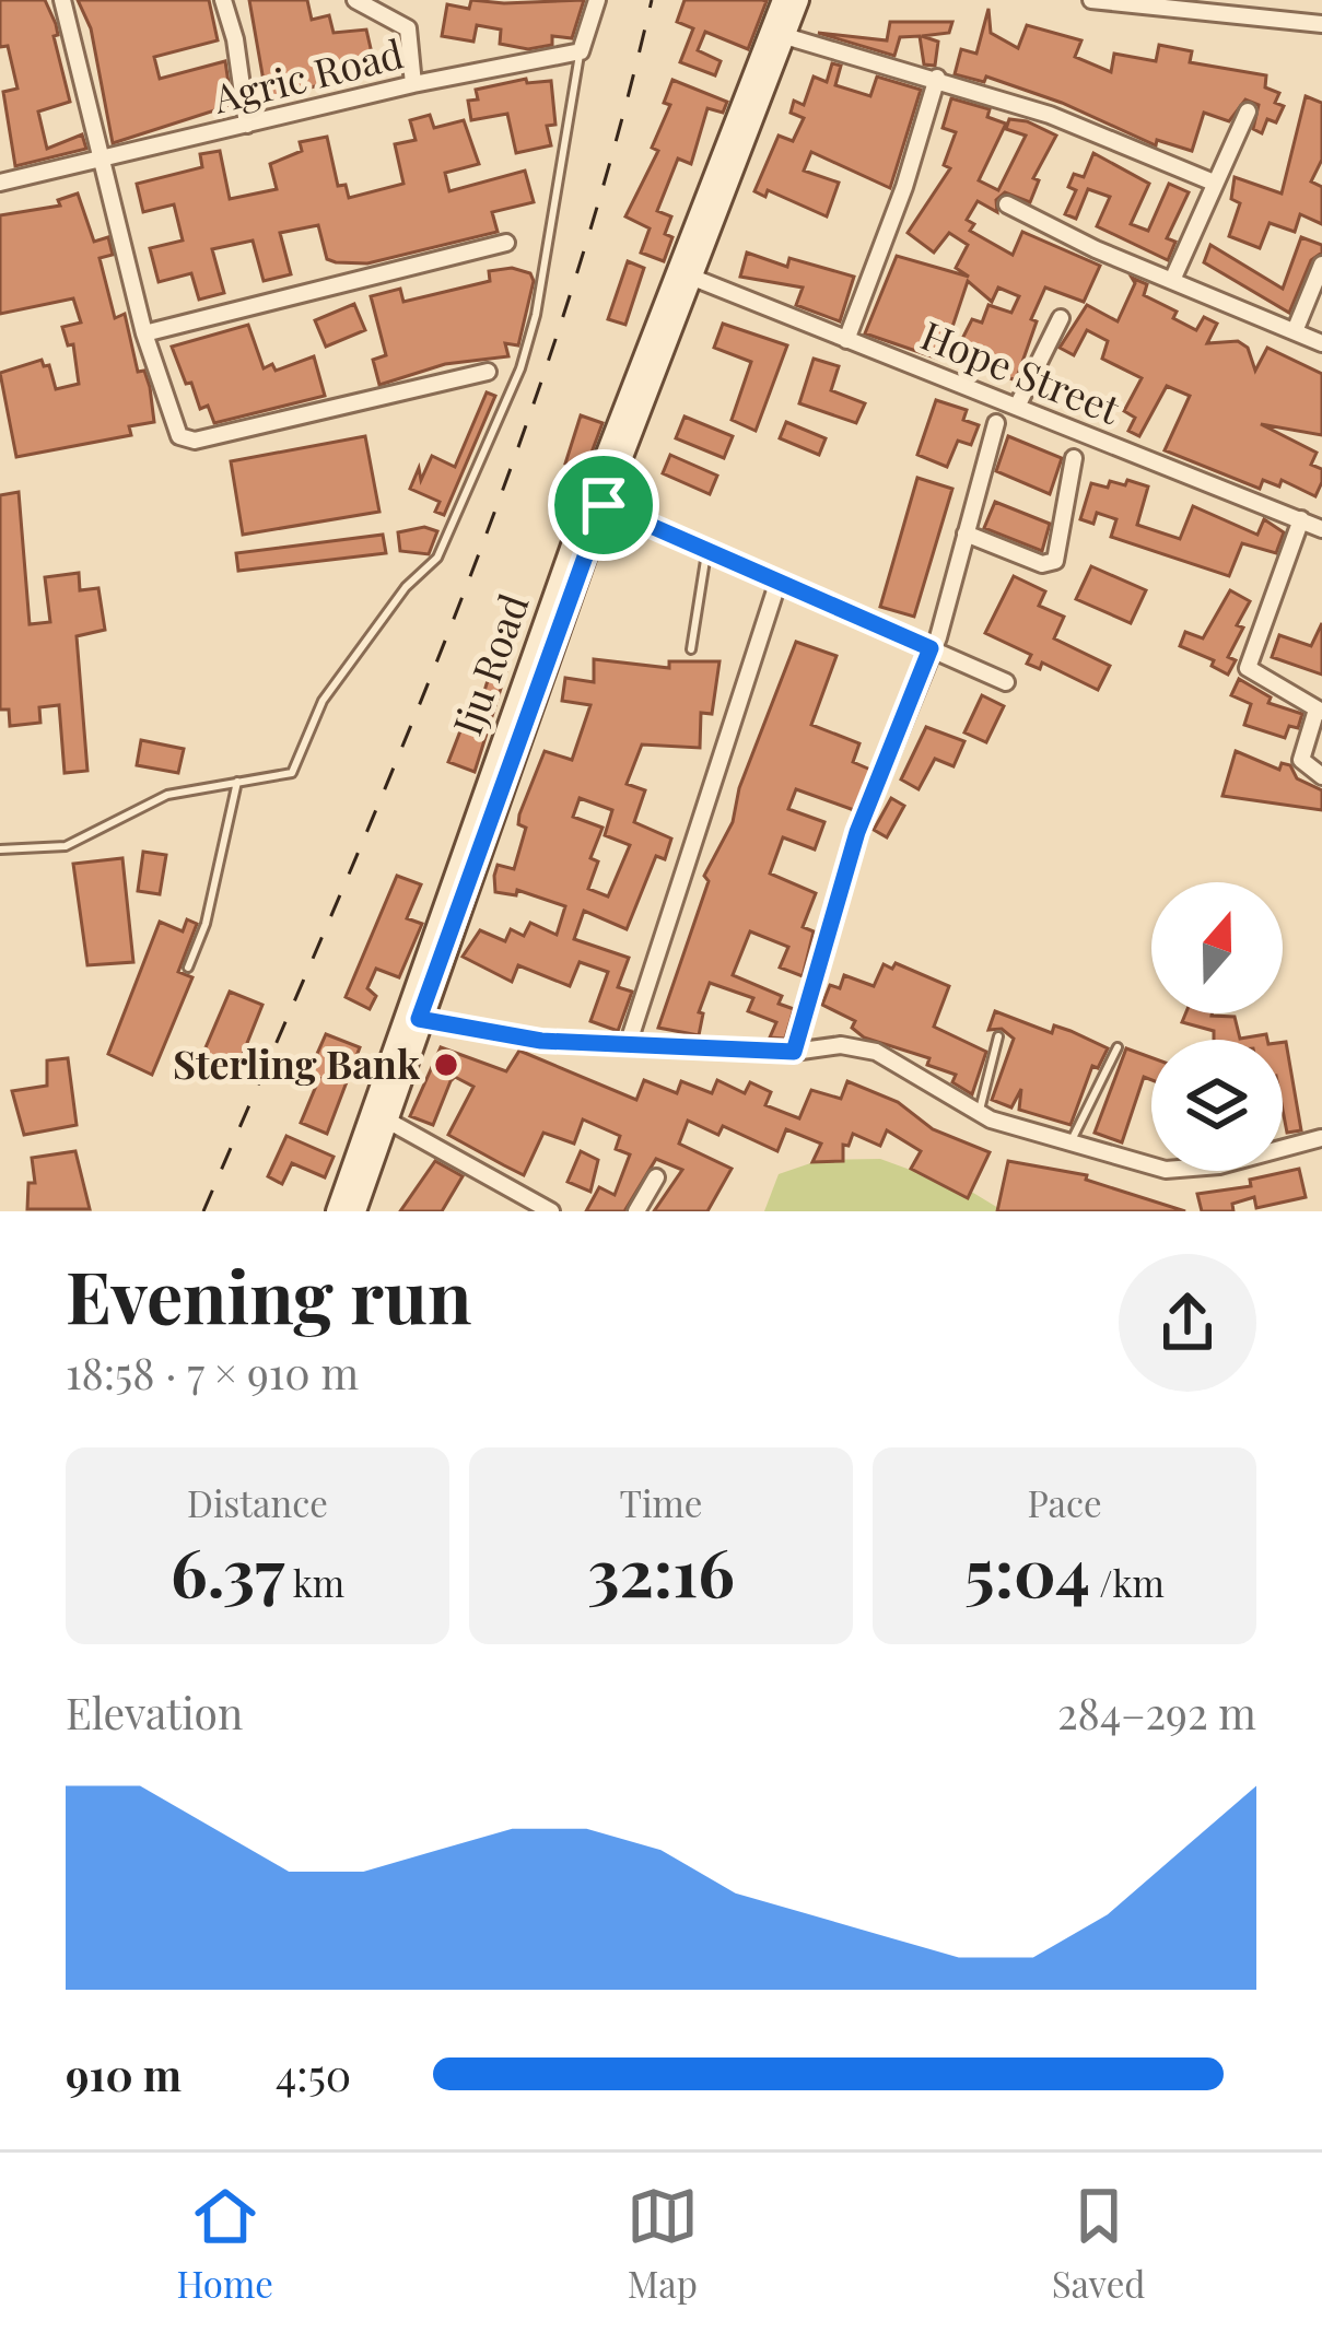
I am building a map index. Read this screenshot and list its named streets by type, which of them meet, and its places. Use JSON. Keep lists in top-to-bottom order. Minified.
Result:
{"streets":{"main road":["Iju Road"],"street":["Agric Road","Hope Street"]},"crossings":[["Hope Street","Iju Road"]],"places":["Sterling Bank"],"north":"top","page":{"heading":["Evening run","18:58 · 7 × 910 m"],"stats":[["Distance","6.37 km"],["Time","32:16"],["Pace","5:04 /km"]],"chart":["Elevation","284–292 m"],"list":[{"name":"910 m","note":"4:50"}],"tabs":["Home","Map","Saved"]}}
